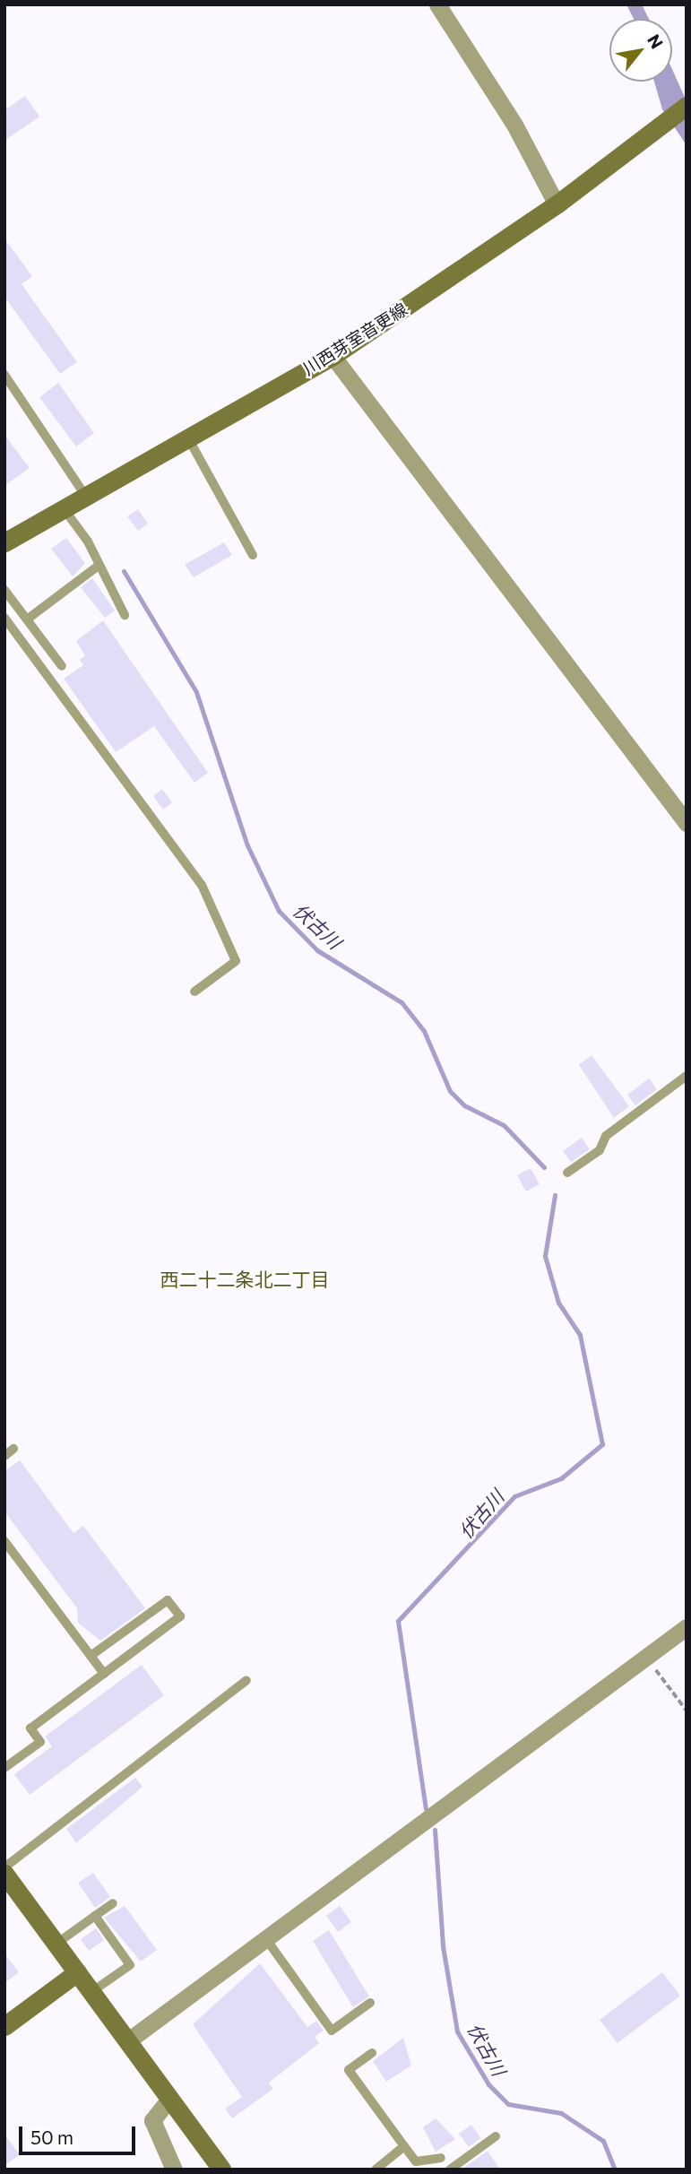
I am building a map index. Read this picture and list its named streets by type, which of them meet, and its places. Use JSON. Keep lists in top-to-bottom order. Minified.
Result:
{"streets":{"main road":["川西芽室音更線"]},"districts":["西二十二条北二丁目"],"water":["伏古川"],"scale_bar":"50 m","north":"top right"}
